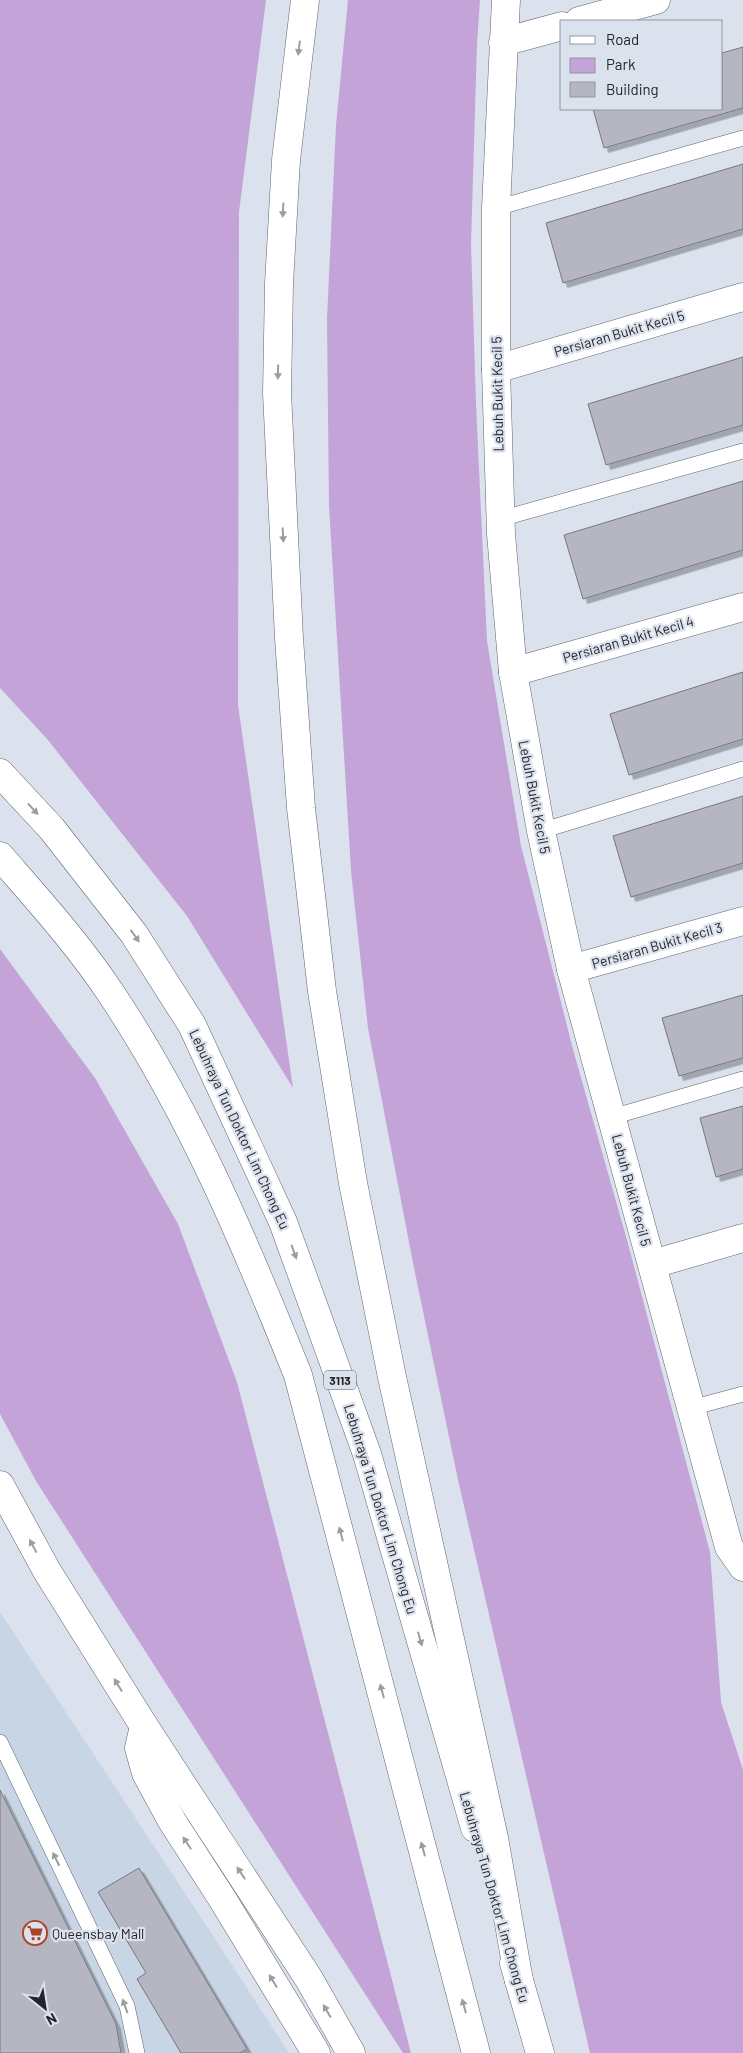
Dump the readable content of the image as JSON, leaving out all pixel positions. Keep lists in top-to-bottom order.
{
  "streets": {
    "main road": [
      "Persiaran Bukit Kecil 5",
      "Lebuh Bukit Kecil 5",
      "Persiaran Bukit Kecil 4",
      "Persiaran Bukit Kecil 3",
      "Lebuhraya Tun Doktor Lim Chong Eu",
      "3113"
    ]
  },
  "crossings": [
    ["Persiaran Bukit Kecil 5", "Lebuh Bukit Kecil 5"],
    ["Lebuh Bukit Kecil 5", "Persiaran Bukit Kecil 4"],
    ["Lebuh Bukit Kecil 5", "Persiaran Bukit Kecil 3"]
  ],
  "places": {
    "supermarket": ["Queensbay Mall"]
  },
  "legend": ["Road", "Park", "Building"],
  "north": "bottom right"
}
